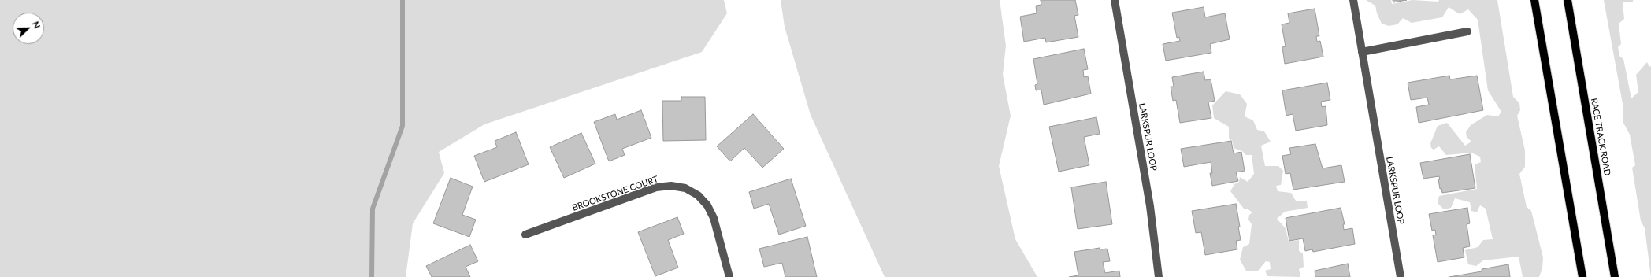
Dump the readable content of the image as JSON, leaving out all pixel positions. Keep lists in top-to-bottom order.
{
  "streets": {
    "main road": ["RACE TRACK ROAD"],
    "street": ["LARKSPUR LOOP", "BROOKSTONE COURT"]
  },
  "north": "top right"
}
